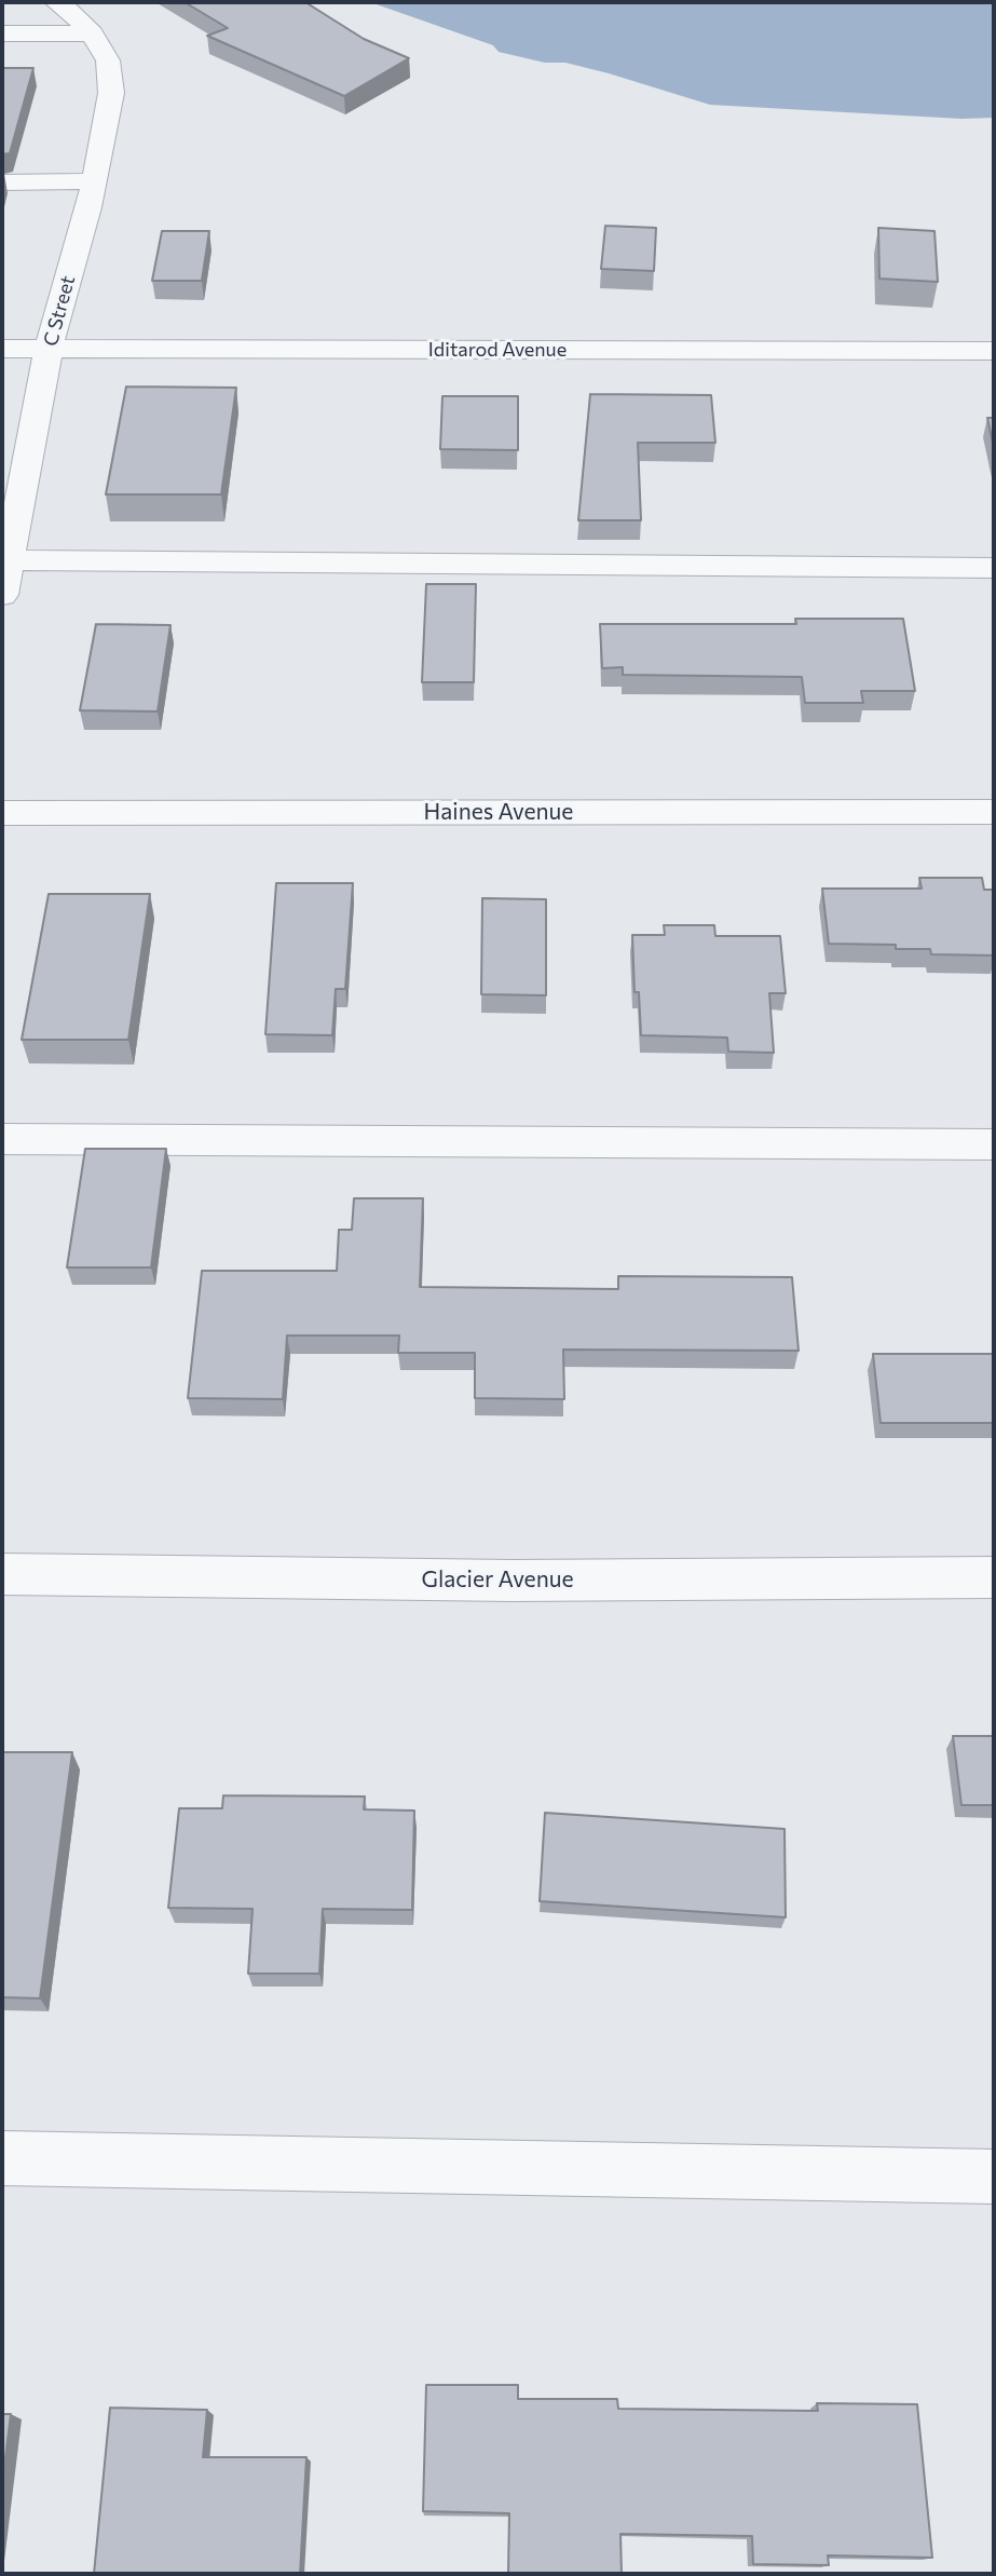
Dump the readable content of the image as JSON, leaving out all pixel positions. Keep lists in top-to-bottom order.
{
  "streets": {
    "street": [
      "C Street",
      "Iditarod Avenue",
      "Haines Avenue",
      "Glacier Avenue"
    ]
  },
  "crossings": [
    ["C Street", "Iditarod Avenue"]
  ]
}
